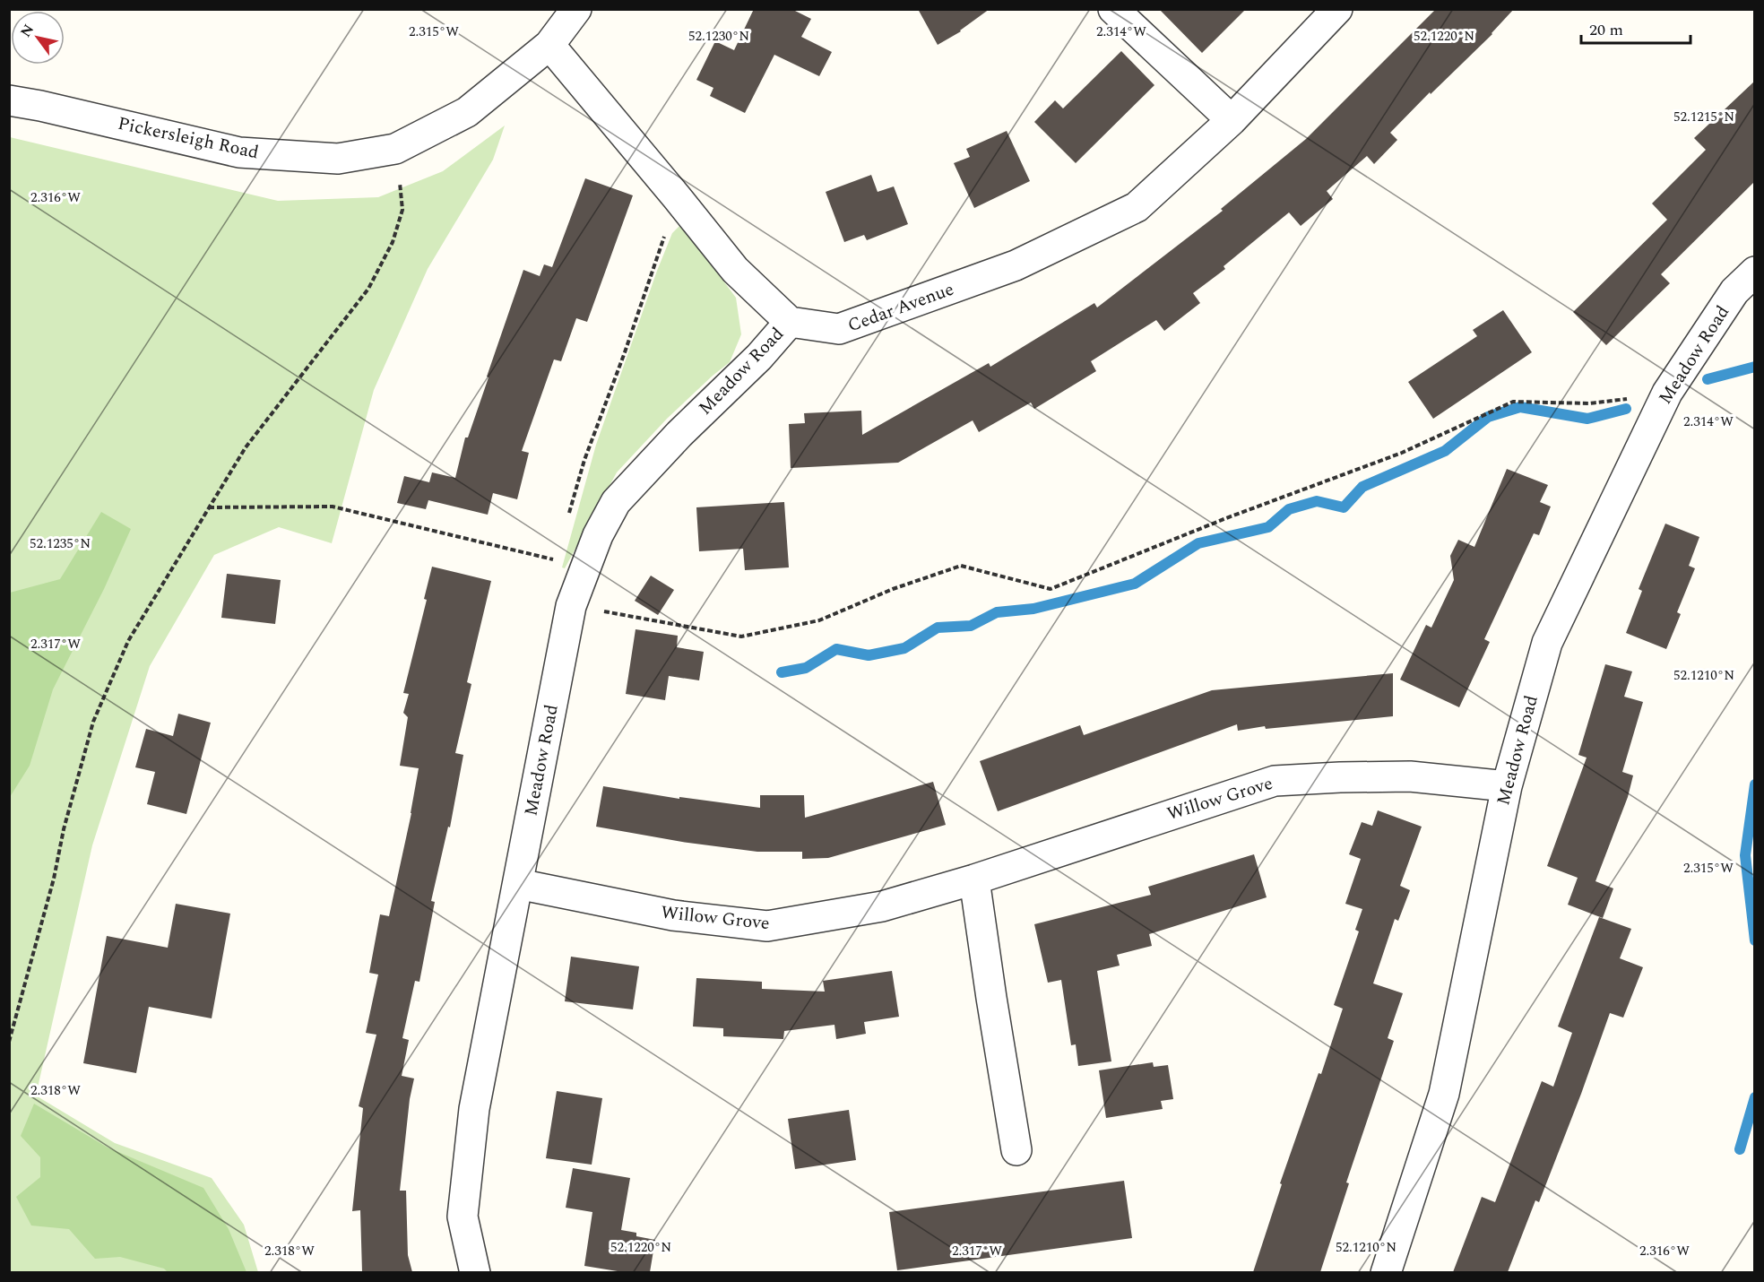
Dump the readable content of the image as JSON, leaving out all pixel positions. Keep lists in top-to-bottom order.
{
  "streets": {
    "street": [
      "Pickersleigh Road",
      "Cedar Avenue",
      "Meadow Road",
      "Willow Grove"
    ]
  },
  "crossings": [
    ["Cedar Avenue", "Meadow Road"],
    ["Meadow Road", "Willow Grove"]
  ],
  "scale_bar": "20 m",
  "north": "top left",
  "coordinates": [
    "2.315°W",
    "2.314°W",
    "52.1220°N",
    "52.1230°N",
    "52.1215°N",
    "2.316°W",
    "52.1235°N",
    "2.317°W",
    "52.1210°N",
    "2.318°W"
  ]
}
